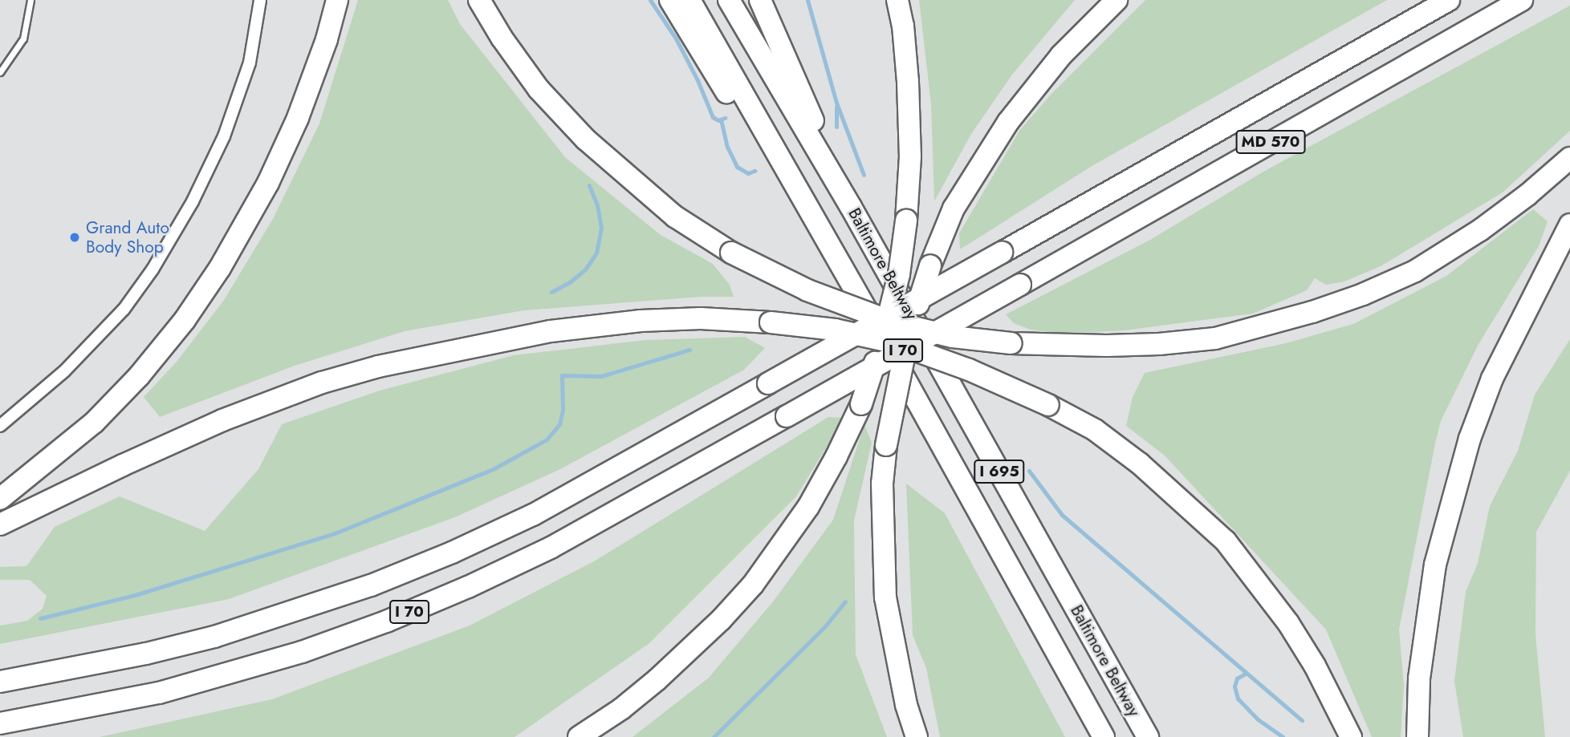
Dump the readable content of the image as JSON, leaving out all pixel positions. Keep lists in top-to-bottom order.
{
  "streets": {
    "highway": [
      "MD 570",
      "Baltimore Beltway",
      "I 70",
      "I 695"
    ]
  },
  "crossings": [
    ["MD 570", "I 70"]
  ],
  "places": ["Grand Auto Body Shop"]
}
